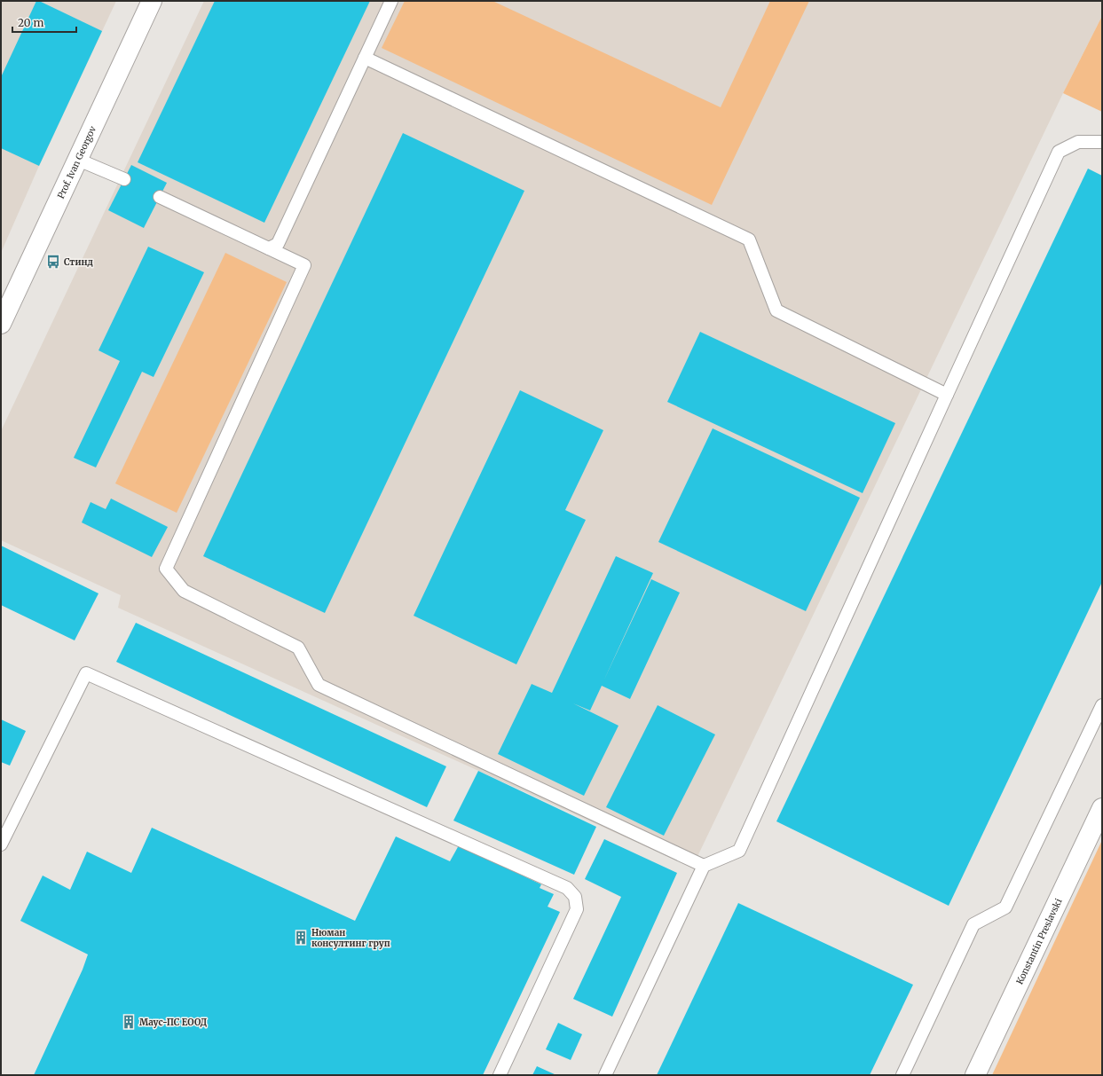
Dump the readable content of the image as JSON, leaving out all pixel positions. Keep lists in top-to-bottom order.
{
  "streets": {
    "street": ["Prof. Ivan Georgov", "Konstantin Preslavski"]
  },
  "places": {
    "bus stop": ["Стинд"],
    "building": ["Нюман консултинг груп", "Маус-ПС ЕООД"]
  },
  "scale_bar": "20 m"
}
